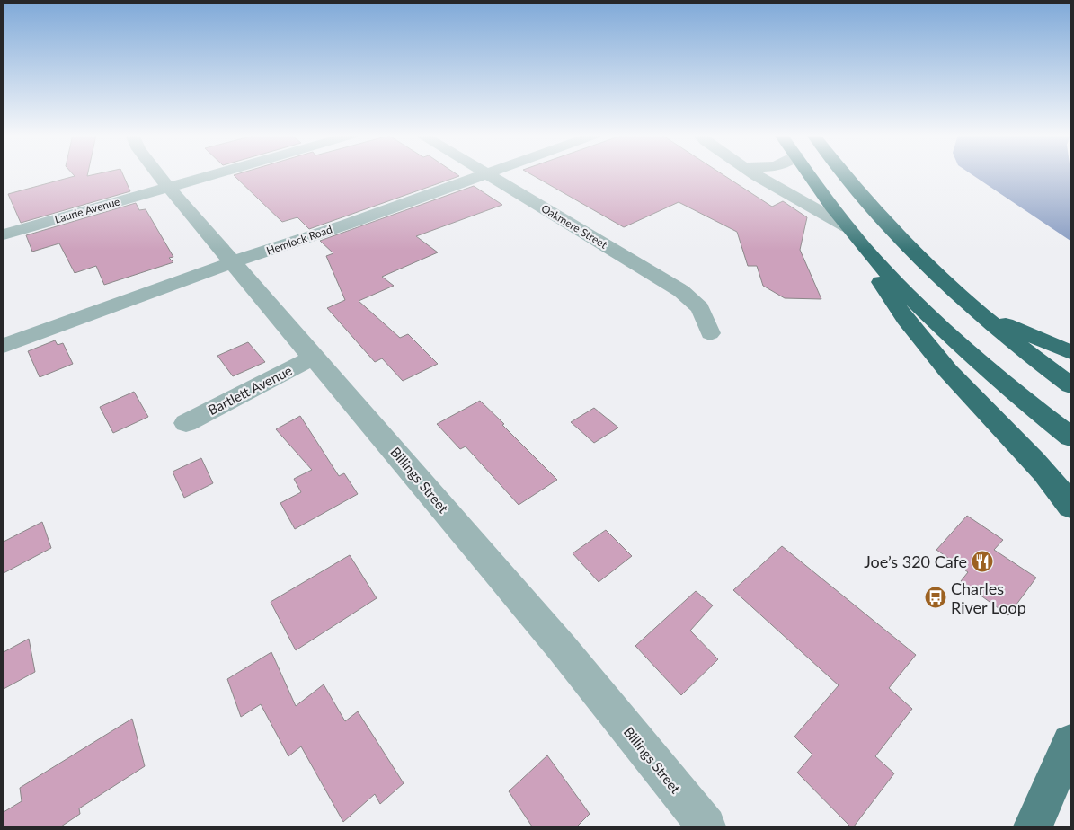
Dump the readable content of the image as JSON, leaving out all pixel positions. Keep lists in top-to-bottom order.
{
  "streets": {
    "street": [
      "Laurie Avenue",
      "Oakmere Street",
      "Hemlock Road",
      "Bartlett Avenue",
      "Billings Street"
    ]
  },
  "crossings": [
    ["Laurie Avenue", "Billings Street"],
    ["Oakmere Street", "Hemlock Road"],
    ["Hemlock Road", "Billings Street"],
    ["Bartlett Avenue", "Billings Street"]
  ],
  "places": {
    "restaurant": ["Joe’s 320 Cafe"],
    "bus stop": ["Charles River Loop"]
  }
}
